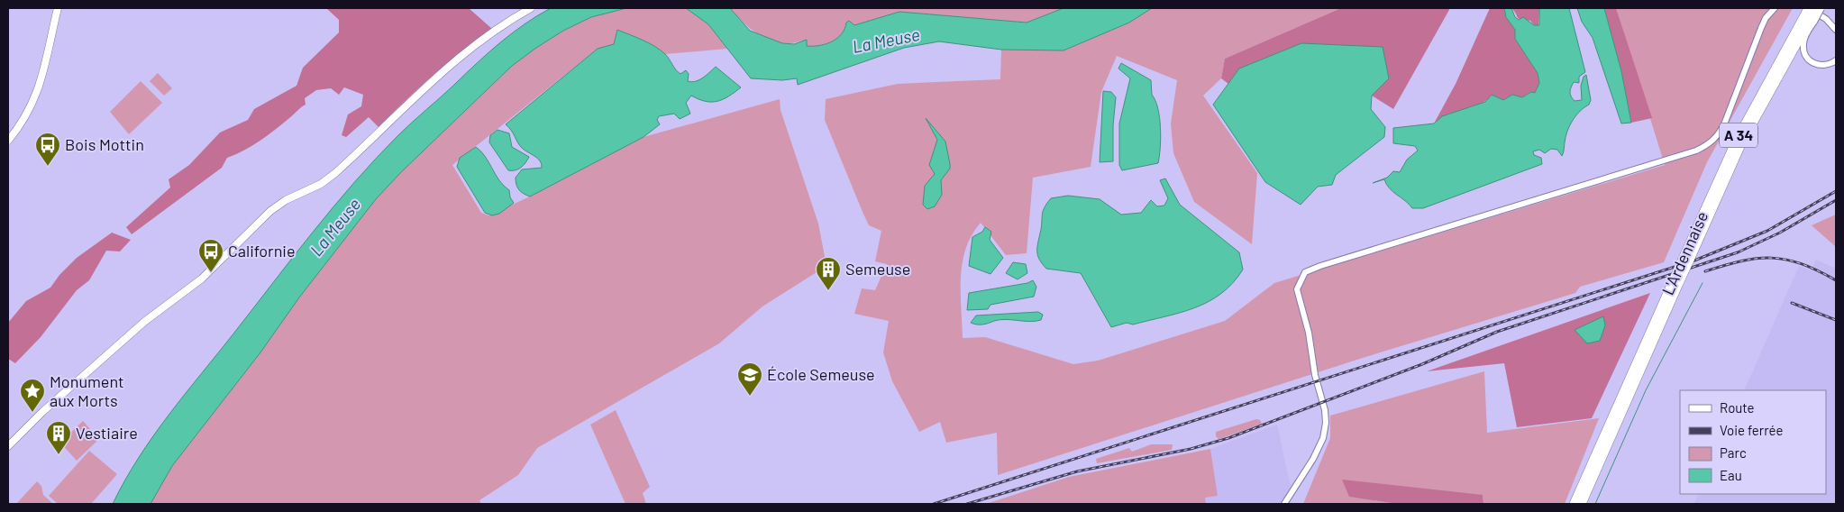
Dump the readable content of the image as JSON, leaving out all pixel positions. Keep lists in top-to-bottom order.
{
  "streets": {
    "highway": ["A 34", "L'Ardennaise"]
  },
  "water": ["La Meuse"],
  "places": {
    "bus stop": ["Bois Mottin", "Californie"],
    "building": ["Semeuse", "Vestiaire"],
    "school or university": ["École Semeuse"],
    "place": ["Monument aux Morts"]
  },
  "legend": [
    "Route",
    "Voie ferrée",
    "Parc",
    "Eau"
  ]
}
